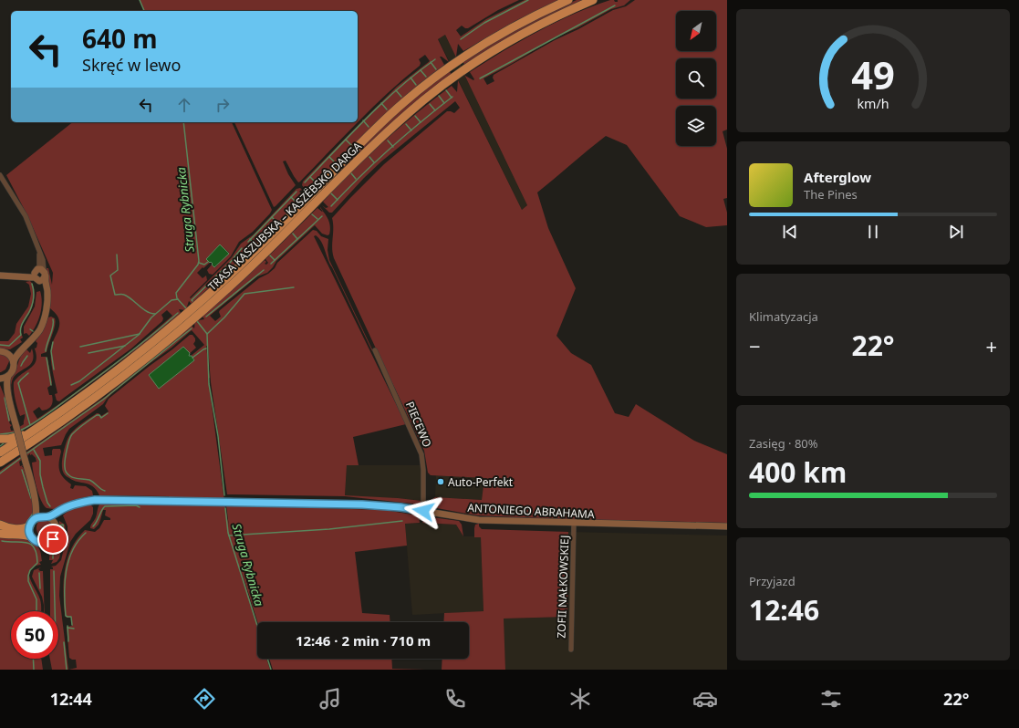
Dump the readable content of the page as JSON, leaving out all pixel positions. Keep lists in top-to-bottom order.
{
  "streets": {
    "highway": ["TRASA KASZUBSKA – KASZËBSKÔ DARGA"],
    "main road": ["ANTONIEGO ABRAHAMA"],
    "street": ["PIECEWO", "ZOFII NAŁKOWSKIEJ"]
  },
  "crossings": [
    ["PIECEWO", "ANTONIEGO ABRAHAMA"],
    ["ANTONIEGO ABRAHAMA", "ZOFII NAŁKOWSKIEJ"]
  ],
  "water": ["Struga Rybnicka"],
  "places": ["Auto-Perfekt"],
  "north": "bottom left",
  "page": {
    "turn": ["640 m", "Skręć w lewo"],
    "song": ["Afterglow", "The Pines"],
    "tile": [
      "Klimatyzacja",
      ["Zasięg · 80%", "400 km"],
      ["Przyjazd", "12:46"]
    ],
    "heat": ["−", "22°", "+"],
    "limit": "50",
    "trip": "12:46 · 2 min · 710 m",
    "tabs": ["12:44", "22°"],
    "gauge": ["49", "km/h"]
  }
}
